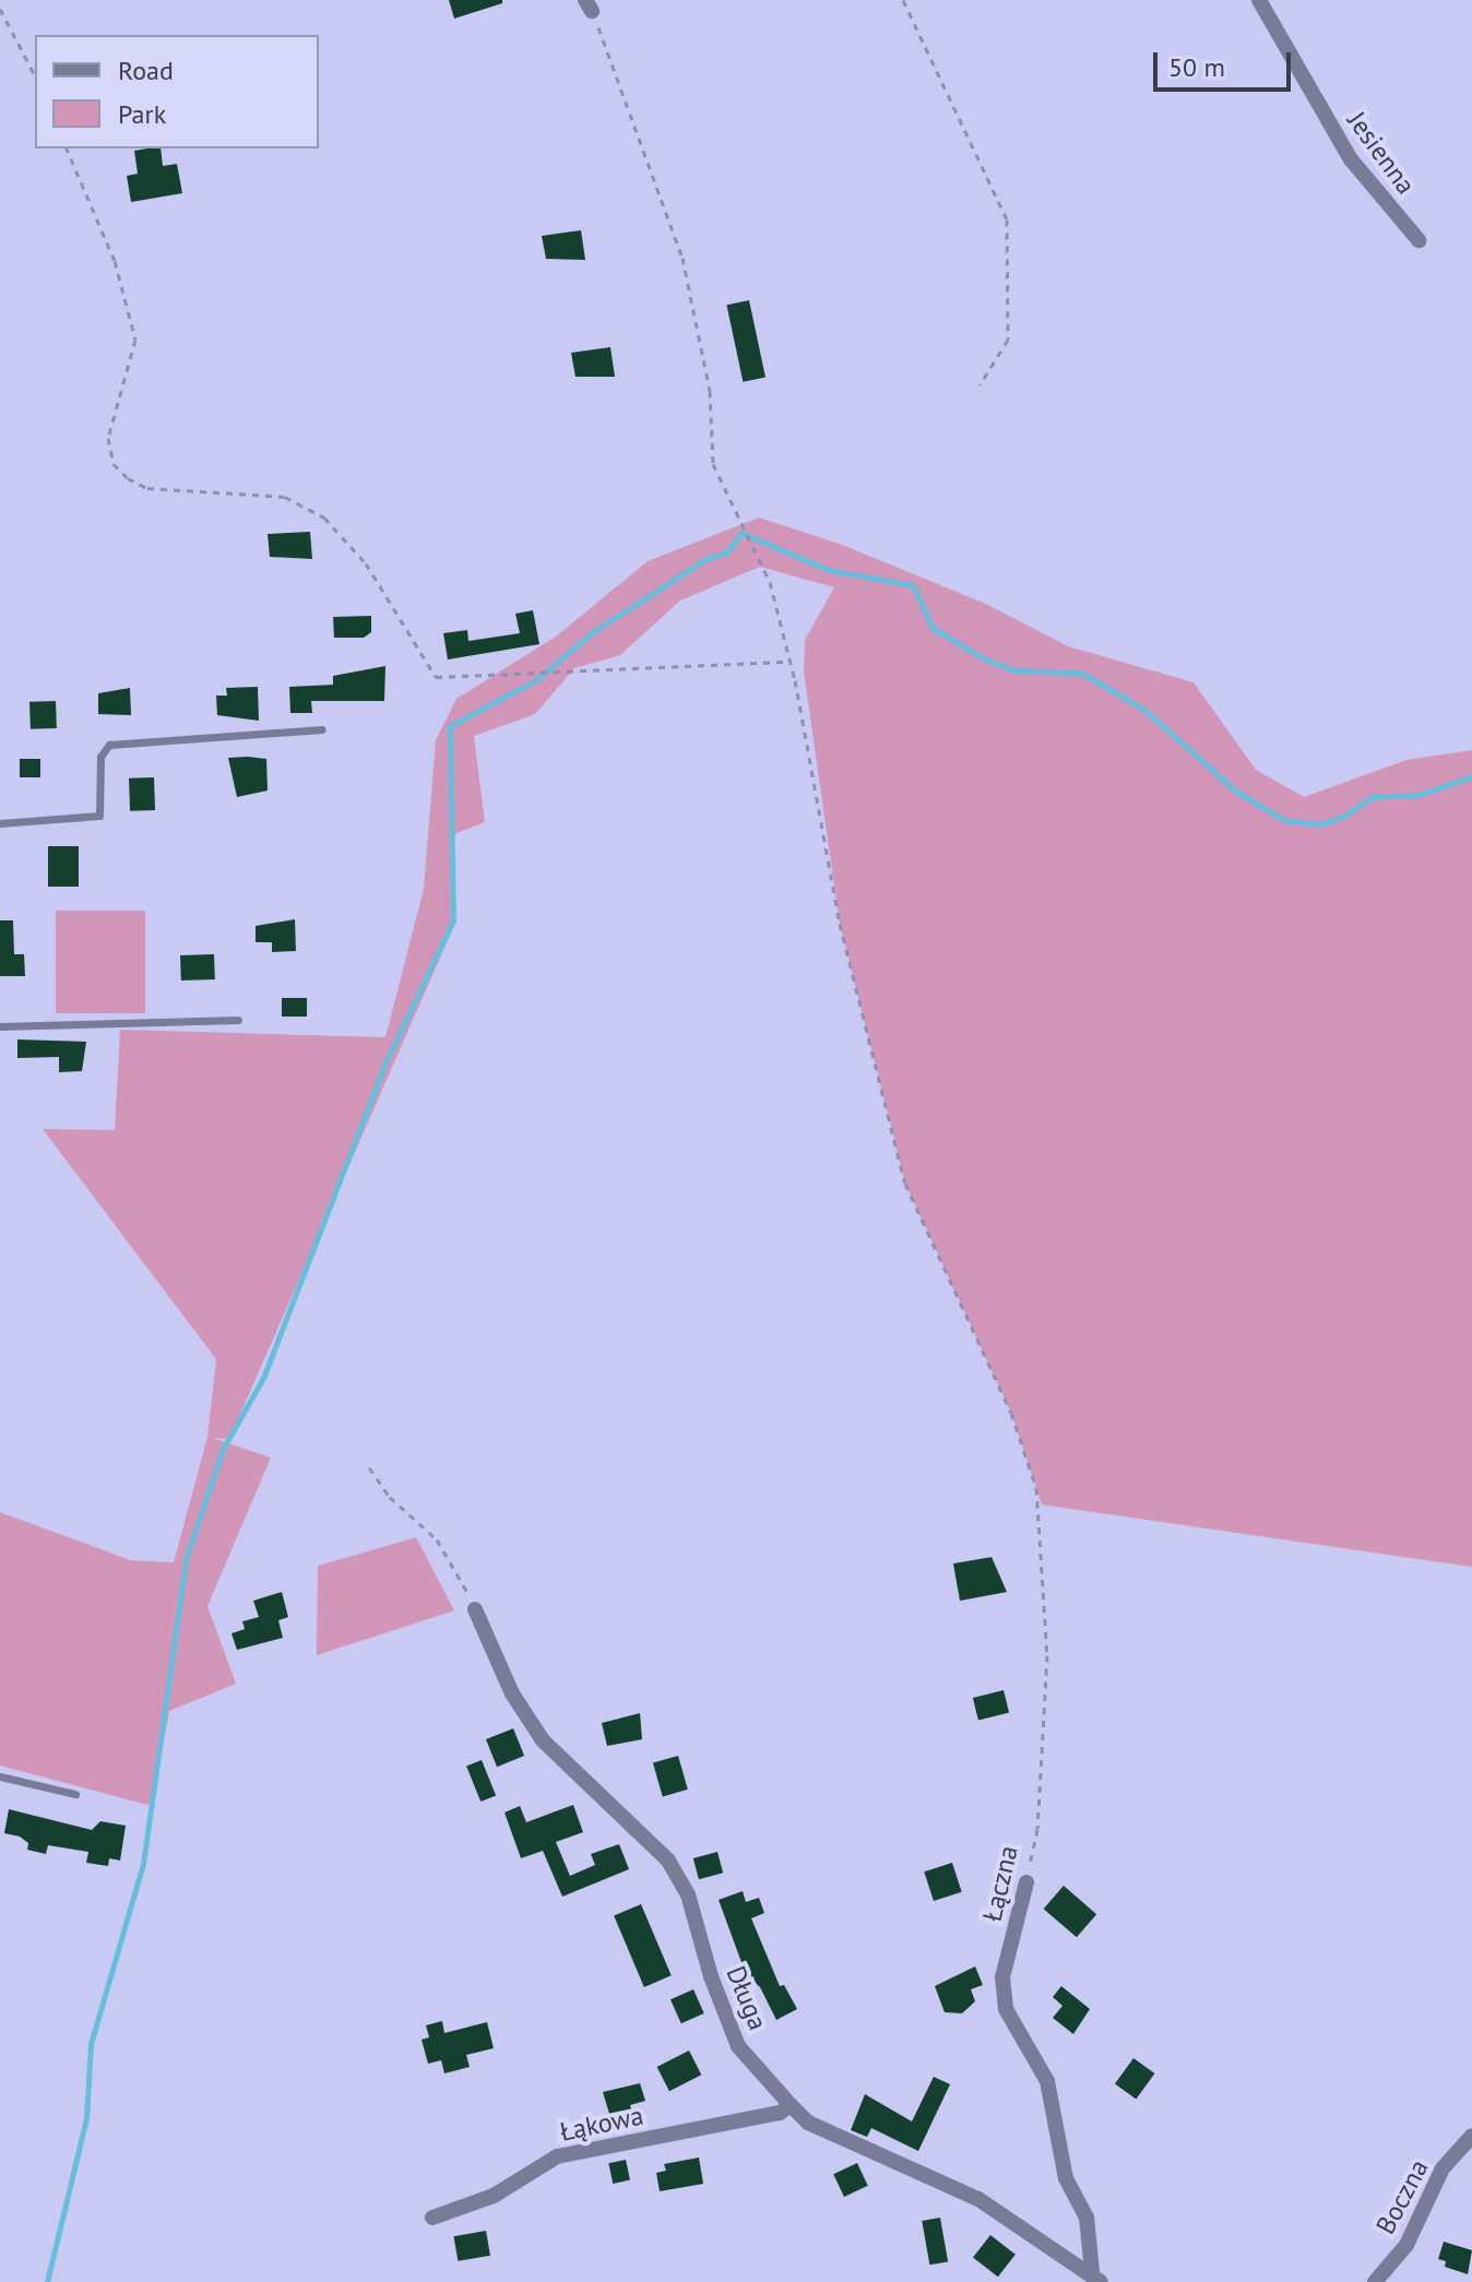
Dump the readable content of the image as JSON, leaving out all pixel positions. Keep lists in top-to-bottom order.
{
  "streets": {
    "street": [
      "Jesienna",
      "Łączna",
      "Długa",
      "Łąkowa",
      "Boczna"
    ]
  },
  "crossings": [
    ["Łączna", "Długa"],
    ["Długa", "Łąkowa"]
  ],
  "legend": ["Road", "Park"],
  "scale_bar": "50 m"
}
